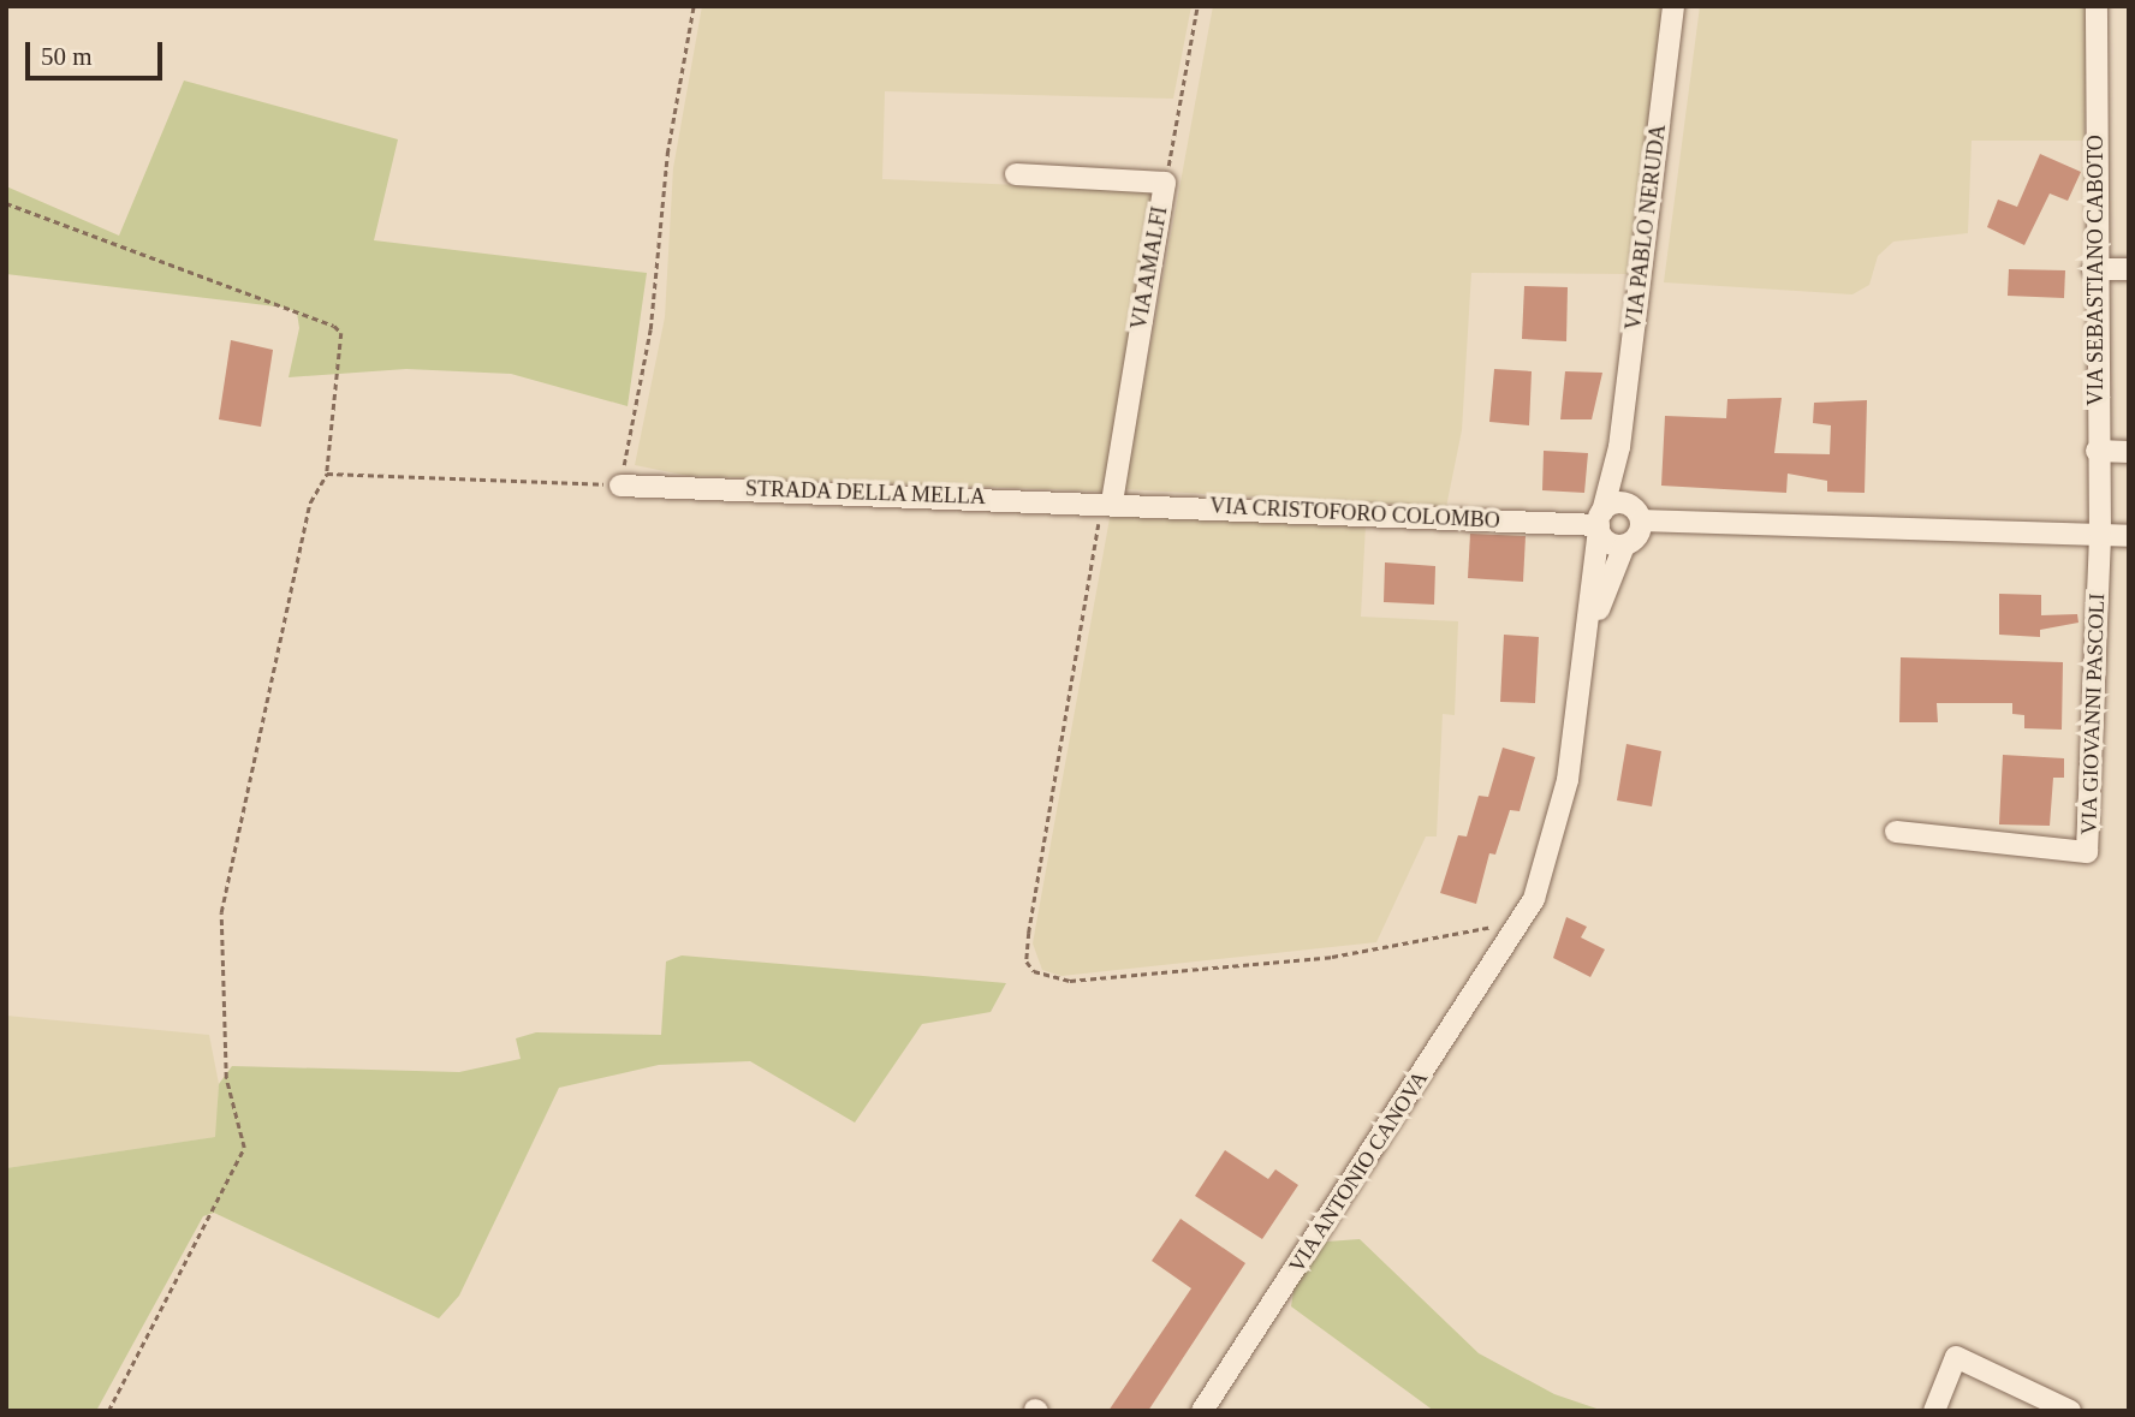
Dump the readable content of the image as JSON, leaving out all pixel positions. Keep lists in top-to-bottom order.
{
  "streets": {
    "street": [
      "VIA PABLO NERUDA",
      "VIA AMALFI",
      "VIA SEBASTIANO CABOTO",
      "STRADA DELLA MELLA",
      "VIA CRISTOFORO COLOMBO",
      "VIA GIOVANNI PASCOLI",
      "VIA ANTONIO CANOVA"
    ]
  },
  "crossings": [
    ["VIA PABLO NERUDA", "VIA CRISTOFORO COLOMBO"],
    ["VIA PABLO NERUDA", "VIA ANTONIO CANOVA"],
    ["VIA AMALFI", "STRADA DELLA MELLA"],
    ["VIA AMALFI", "VIA CRISTOFORO COLOMBO"],
    ["VIA SEBASTIANO CABOTO", "VIA GIOVANNI PASCOLI"],
    ["STRADA DELLA MELLA", "VIA CRISTOFORO COLOMBO"]
  ],
  "scale_bar": "50 m"
}
